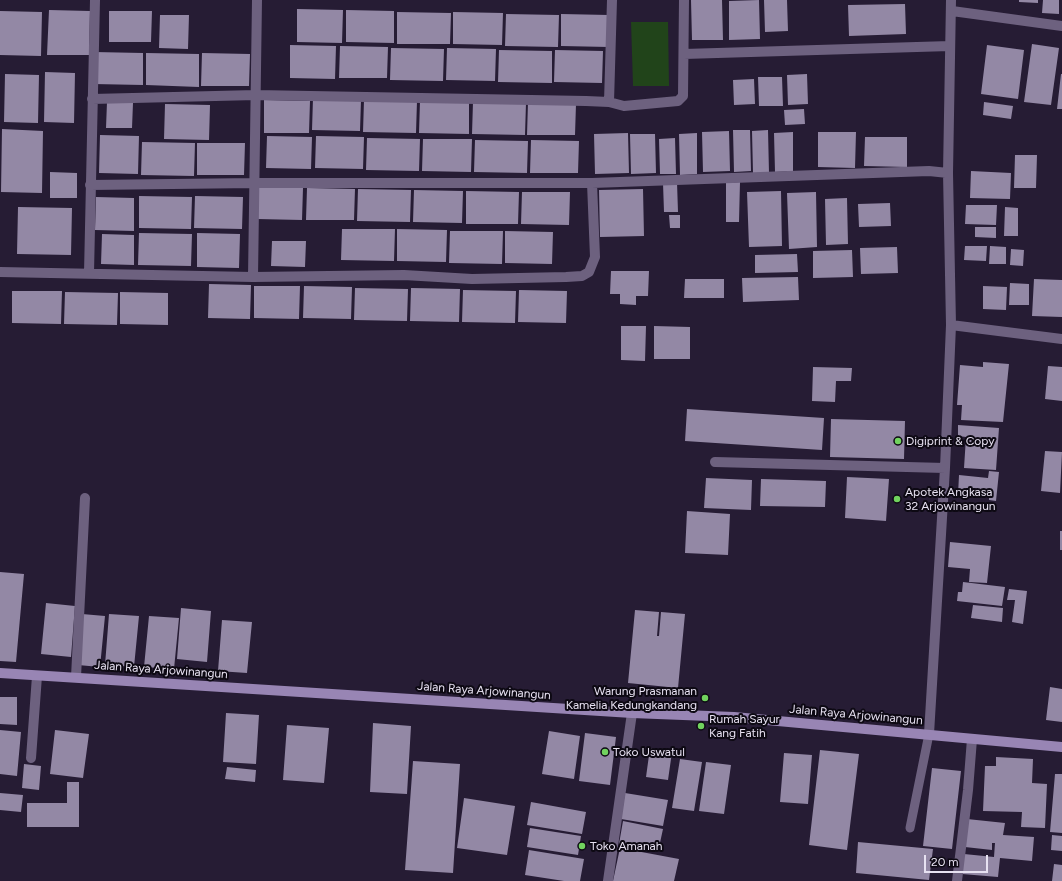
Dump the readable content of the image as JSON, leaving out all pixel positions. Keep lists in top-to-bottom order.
{
  "streets": {
    "main road": ["Jalan Raya Arjowinangun"]
  },
  "places": [
    "Digiprint & Copy",
    "Apotek Angkasa 32 Arjowinangun",
    "Warung Prasmanan Kamelia Kedungkandang",
    "Rumah Sayur Kang Fatih",
    "Toko Uswatul",
    "Toko Amanah"
  ],
  "scale_bar": "20 m"
}
